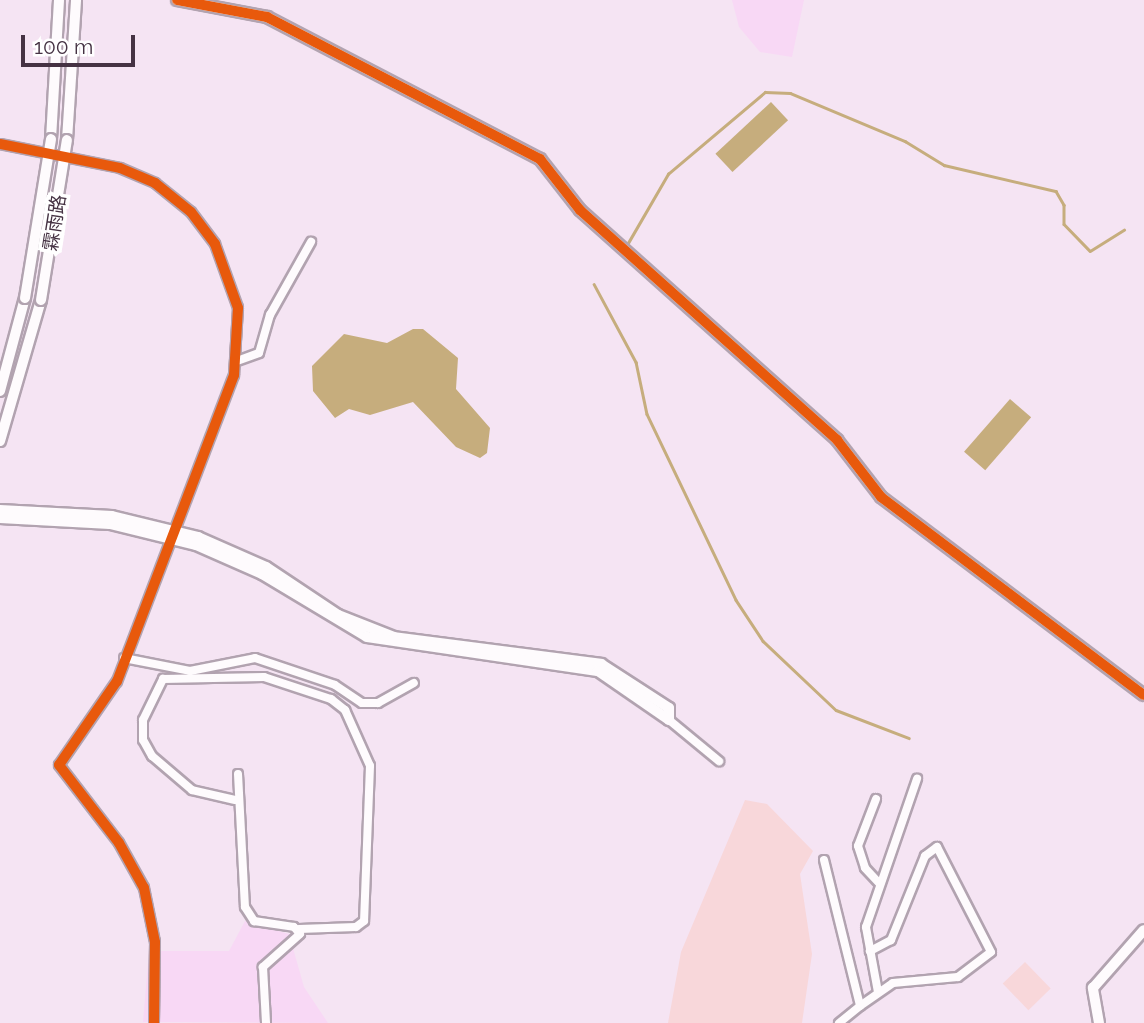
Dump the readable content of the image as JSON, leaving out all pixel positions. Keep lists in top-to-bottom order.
{
  "streets": {
    "main road": ["霖雨路"]
  },
  "scale_bar": "100 m"
}
